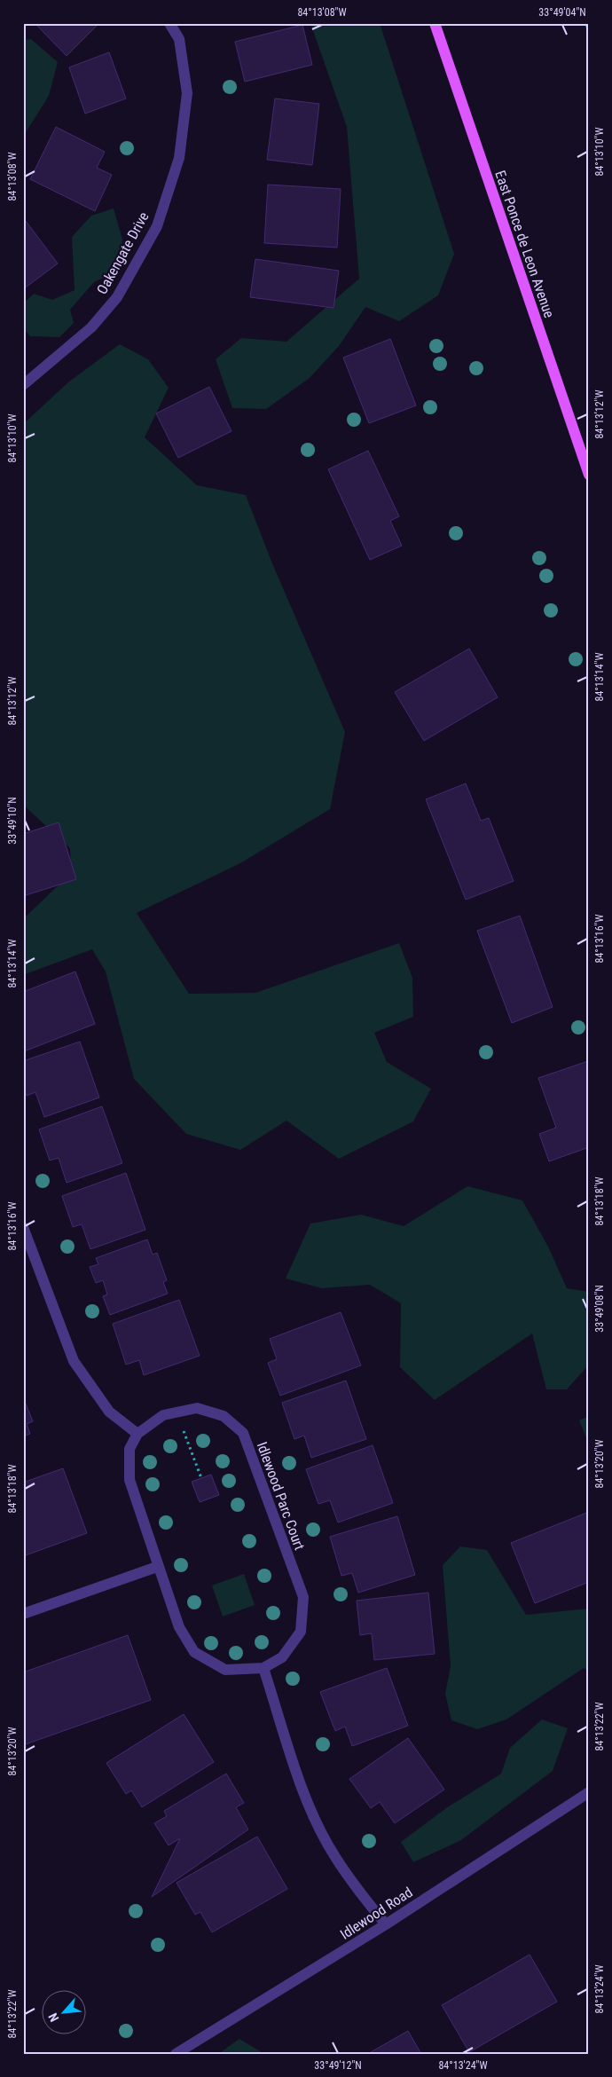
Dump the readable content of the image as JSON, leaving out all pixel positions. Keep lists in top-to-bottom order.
{
  "streets": {
    "main road": ["East Ponce de Leon Avenue"],
    "street": ["Oakengate Drive", "Idlewood Parc Court", "Idlewood Road"]
  },
  "north": "bottom left",
  "coordinates": [
    "84°13'08\"W",
    "33°49'04\"N",
    "84°13'10\"W",
    "84°13'12\"W",
    "84°13'14\"W",
    "33°49'10\"N",
    "84°13'16\"W",
    "84°13'18\"W",
    "33°49'08\"N",
    "84°13'20\"W",
    "84°13'22\"W",
    "84°13'24\"W",
    "33°49'12\"N"
  ]
}
